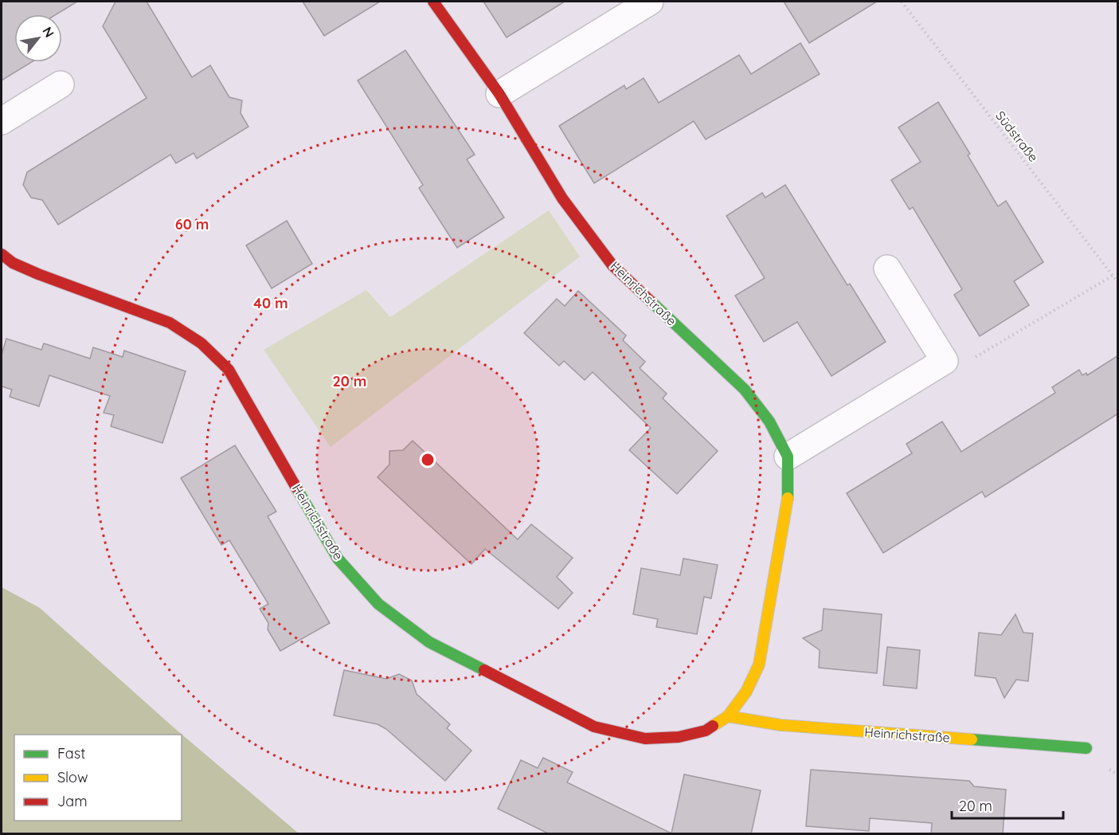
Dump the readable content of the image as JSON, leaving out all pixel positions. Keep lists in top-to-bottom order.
{
  "streets": {
    "street": ["Heinrichstraße"],
    "path": ["Südstraße"]
  },
  "legend": ["Fast", "Slow", "Jam"],
  "scale_bar": "20 m",
  "north": "top right",
  "rings": ["60 m", "40 m", "20 m"]
}
